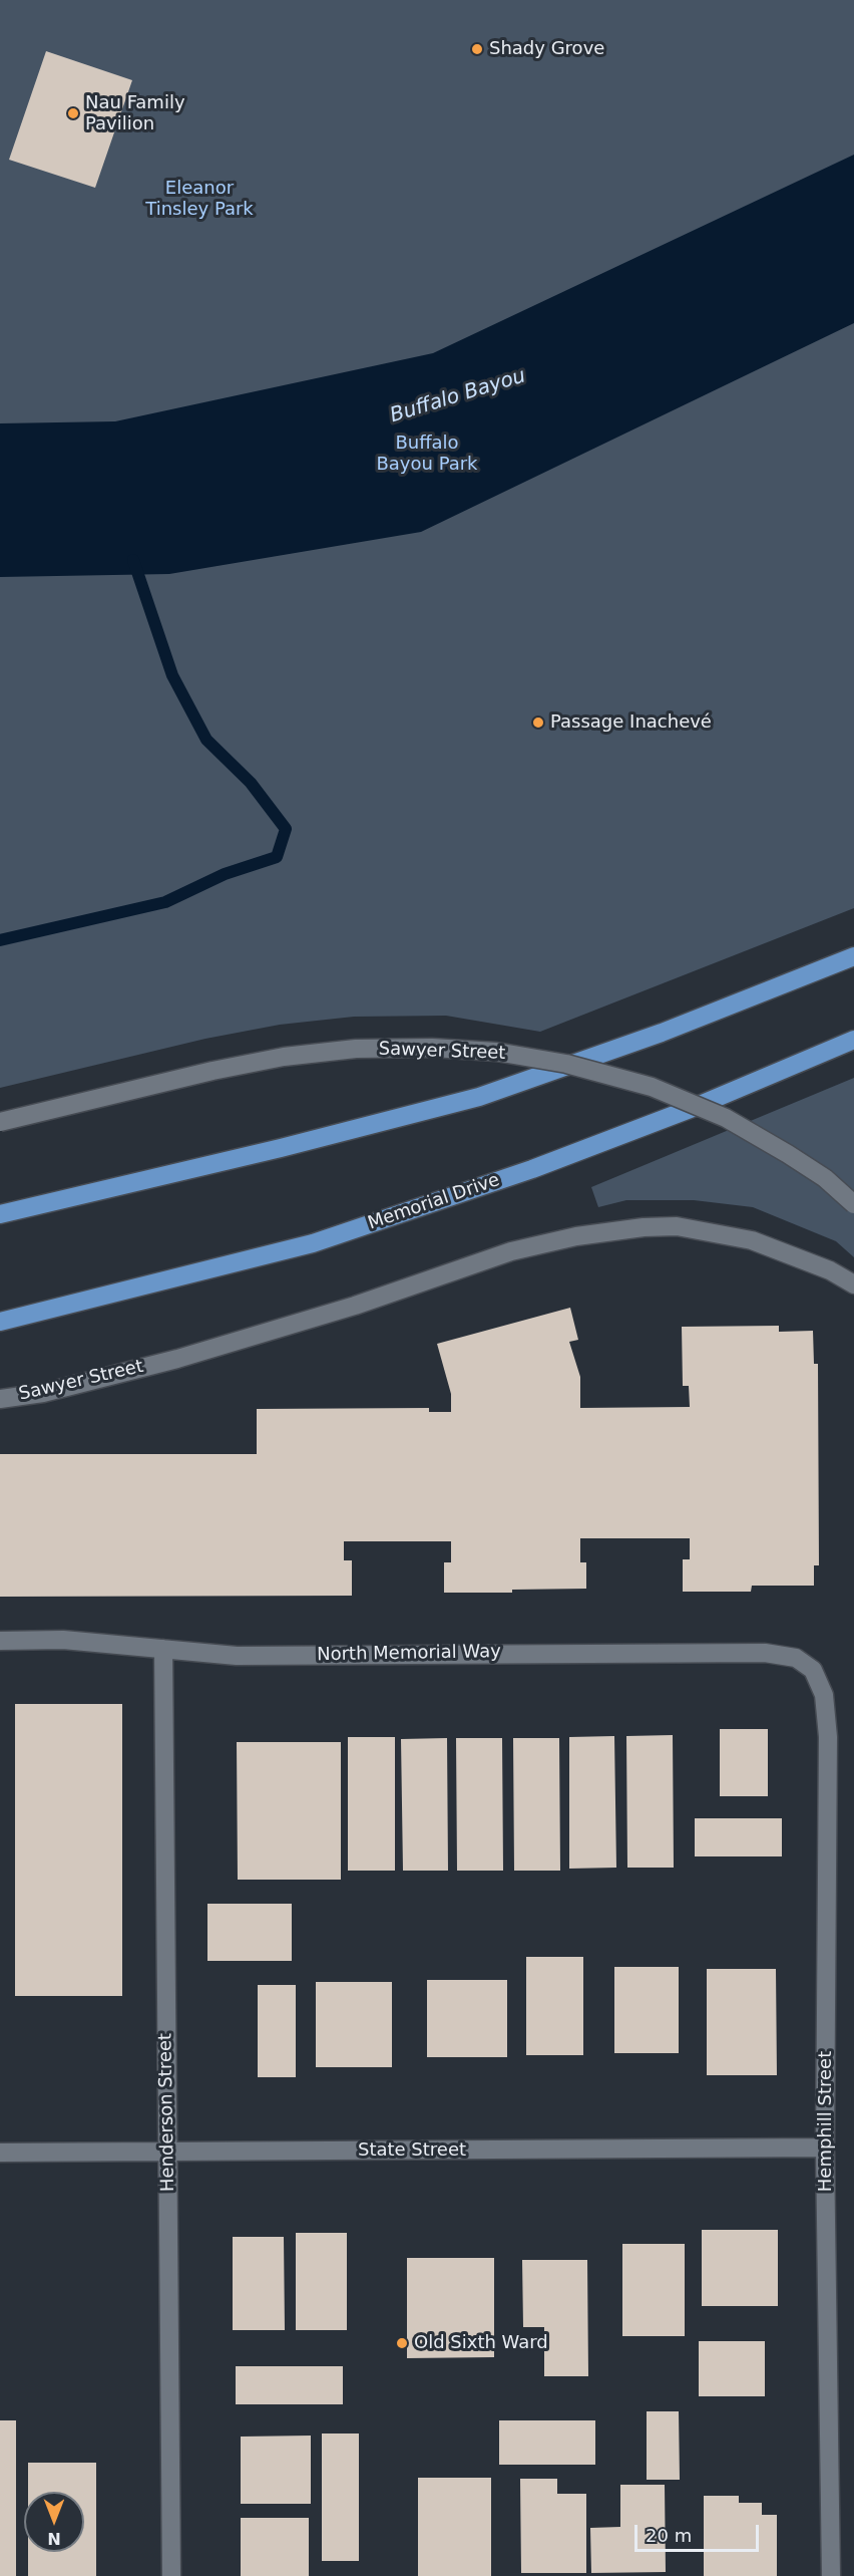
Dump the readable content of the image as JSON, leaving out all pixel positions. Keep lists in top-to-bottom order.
{
  "streets": {
    "main road": ["Memorial Drive"],
    "street": [
      "Sawyer Street",
      "North Memorial Way",
      "Henderson Street",
      "Hemphill Street",
      "State Street"
    ]
  },
  "crossings": [
    ["North Memorial Way", "Henderson Street"],
    ["North Memorial Way", "Hemphill Street"],
    ["Henderson Street", "State Street"],
    ["Hemphill Street", "State Street"]
  ],
  "water": ["Buffalo Bayou"],
  "parks": ["Eleanor Tinsley Park", "Buffalo Bayou Park"],
  "places": [
    "Shady Grove",
    "Nau Family Pavilion",
    "Passage Inachevé",
    "Old Sixth Ward"
  ],
  "scale_bar": "20 m",
  "north": "bottom"
}
